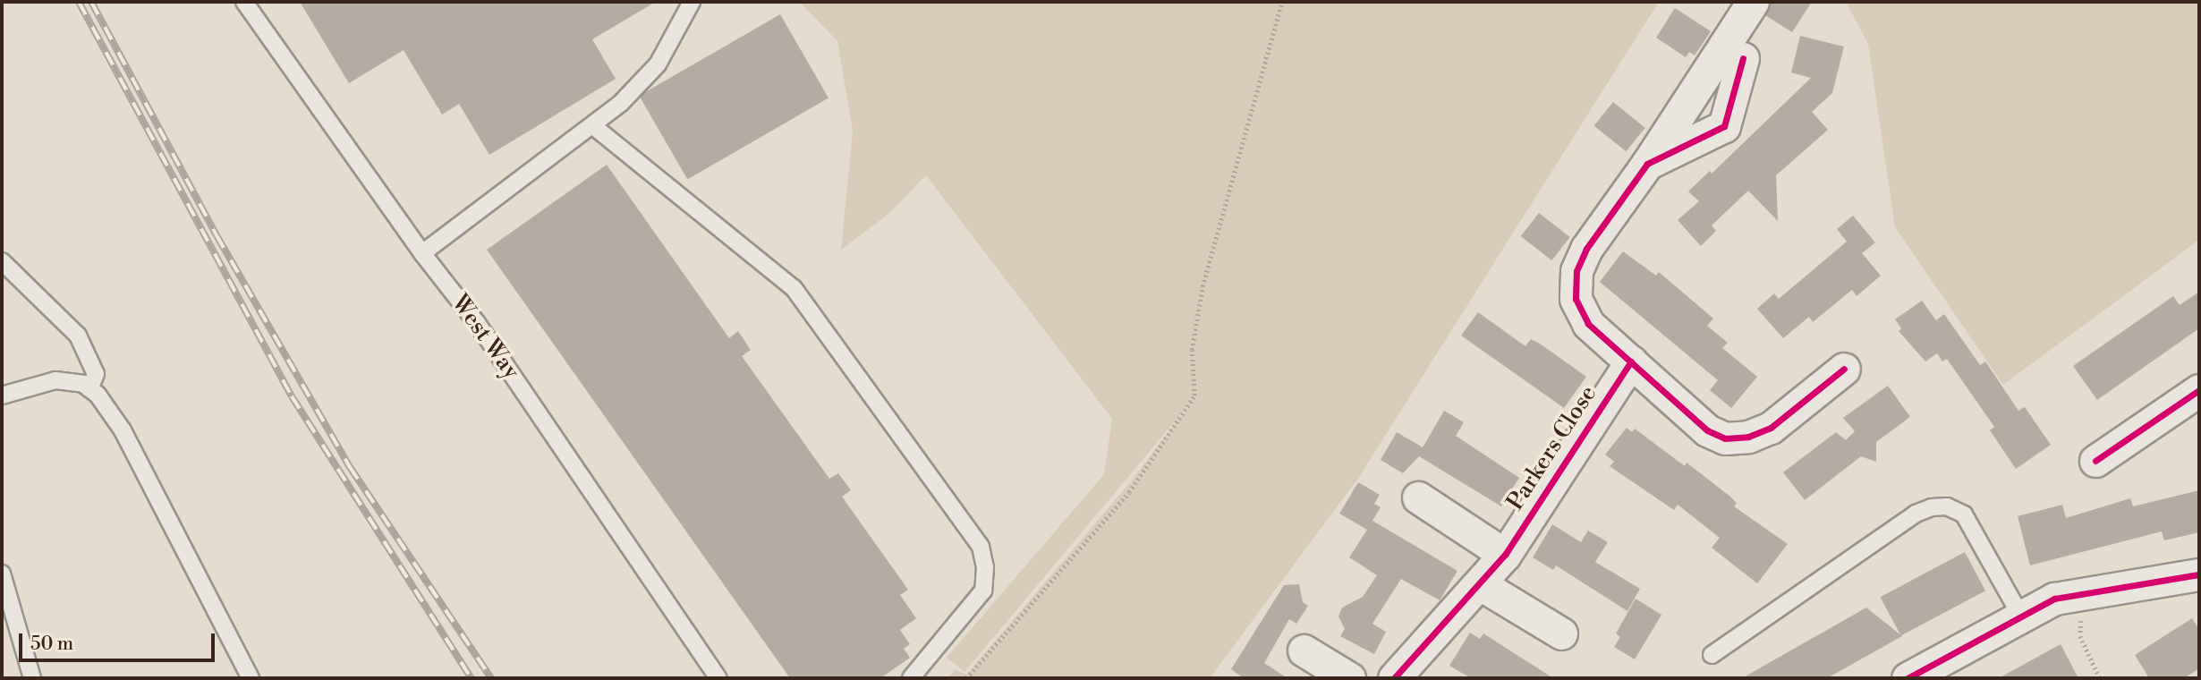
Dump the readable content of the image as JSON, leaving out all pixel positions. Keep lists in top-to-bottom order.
{
  "streets": {
    "street": ["Parkers Close"],
    "lane": ["West Way"]
  },
  "scale_bar": "50 m"
}
